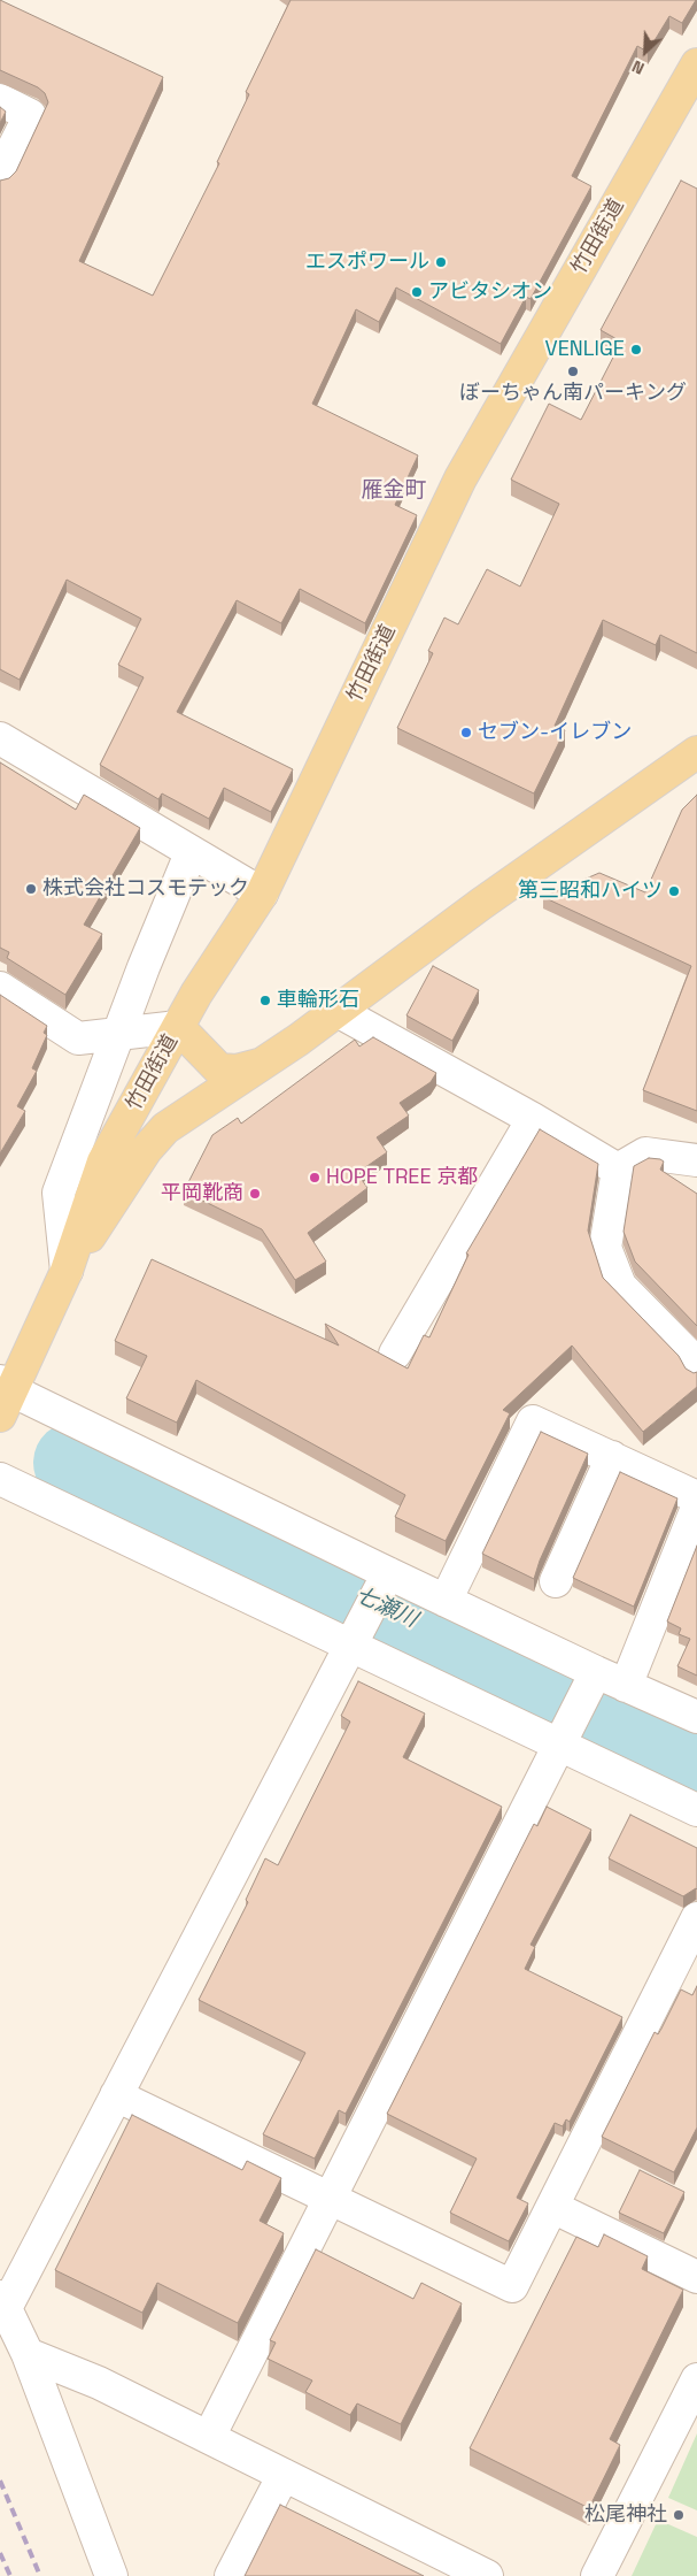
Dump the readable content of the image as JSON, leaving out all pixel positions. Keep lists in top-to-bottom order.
{
  "streets": {
    "main road": ["竹田街道"]
  },
  "districts": ["雁金町"],
  "water": ["七瀬川"],
  "places": [
    "エスポワール",
    "アビタシオン",
    "VENLIGE",
    "ぼーちゃん南パーキング",
    "セブン-イレブン",
    "株式会社コスモテック",
    "第三昭和ハイツ",
    "車輪形石",
    "HOPE TREE 京都",
    "平岡靴商",
    "松尾神社"
  ],
  "north": "bottom left"
}
